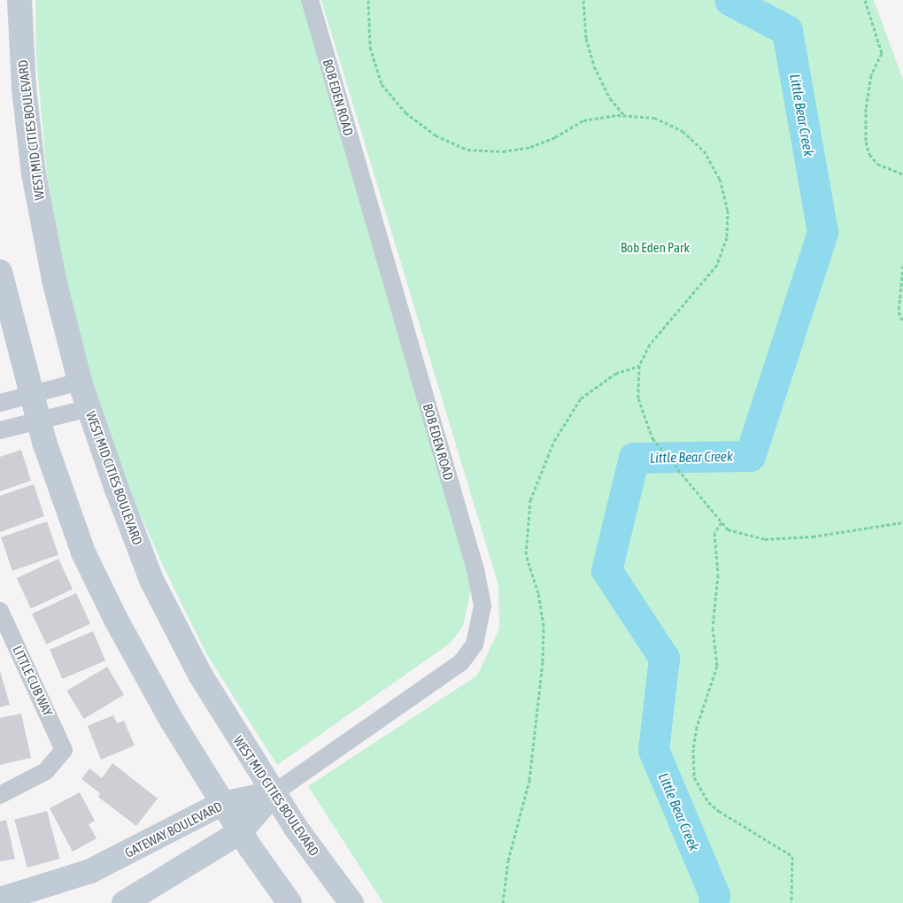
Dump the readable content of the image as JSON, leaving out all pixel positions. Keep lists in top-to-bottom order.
{
  "streets": {
    "main road": ["WEST MID CITIES BOULEVARD", "GATEWAY BOULEVARD"],
    "street": ["BOB EDEN ROAD", "LITTLE CUB WAY"]
  },
  "crossings": [
    ["BOB EDEN ROAD", "WEST MID CITIES BOULEVARD"],
    ["BOB EDEN ROAD", "GATEWAY BOULEVARD"],
    ["WEST MID CITIES BOULEVARD", "GATEWAY BOULEVARD"]
  ],
  "water": ["Little Bear Creek"],
  "parks": ["Bob Eden Park"]
}
